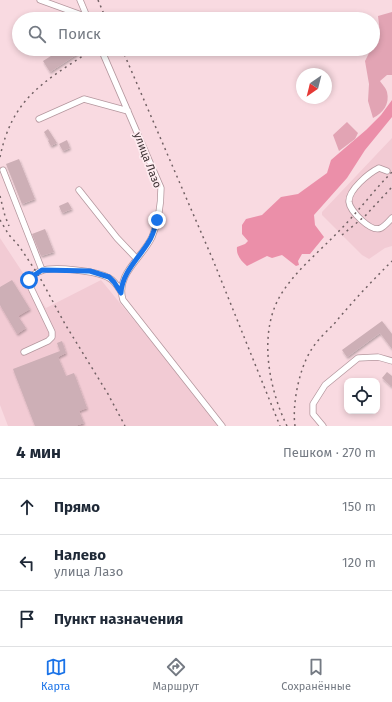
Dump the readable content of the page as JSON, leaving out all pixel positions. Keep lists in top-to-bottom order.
{
  "streets": {
    "street": ["улица Лазо"]
  },
  "north": "bottom left",
  "page": {
    "search": "Поиск",
    "heading": ["4 мин", "Пешком · 270 m"],
    "list": [
      ["Прямо", "150 m"],
      ["Налево", "улица Лазо", "120 m"],
      "Пункт назначения"
    ],
    "nav": ["Карта", "Маршрут", "Сохранённые"]
  }
}
